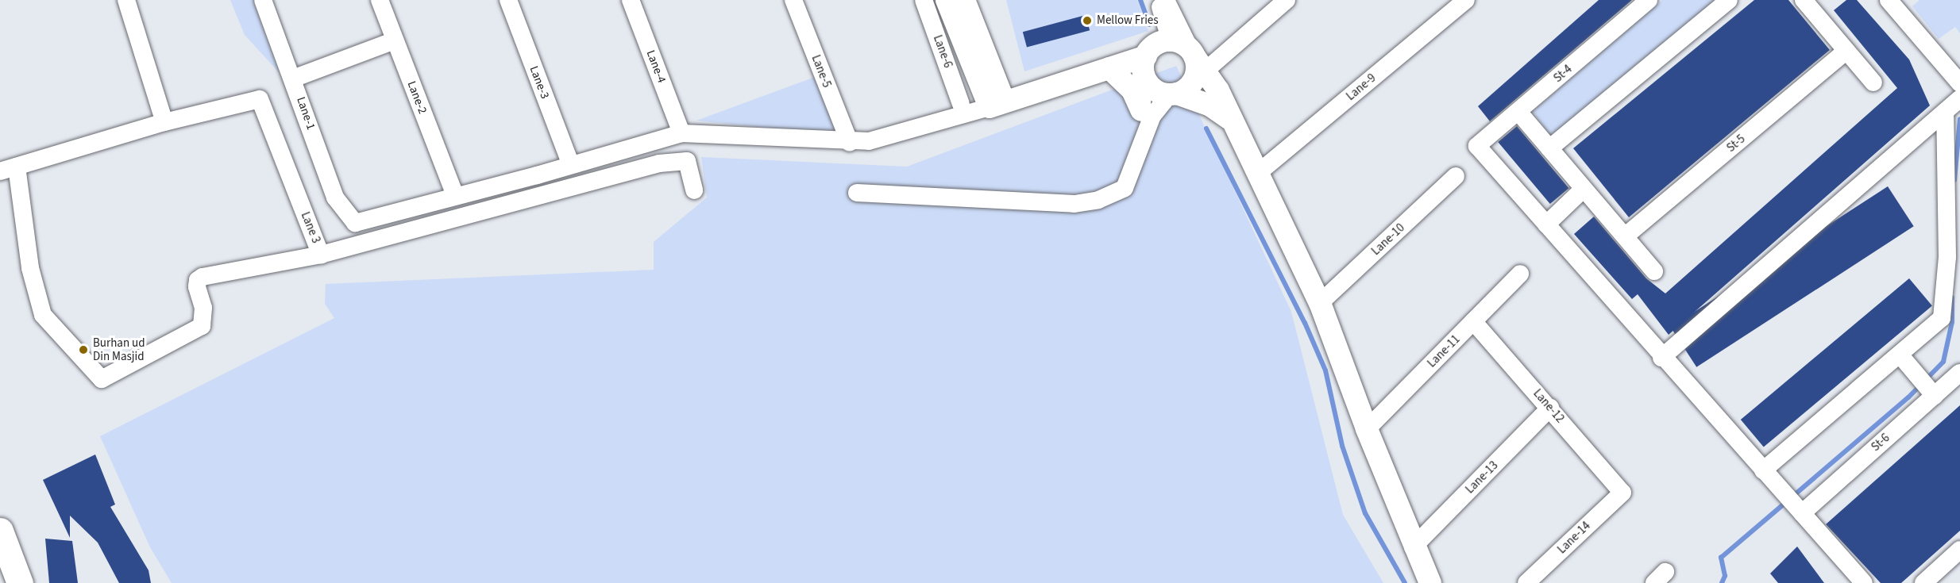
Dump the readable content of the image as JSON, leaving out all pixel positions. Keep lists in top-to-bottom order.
{
  "streets": {
    "street": [
      "Lane-6",
      "Lane-4",
      "Lane-5",
      "St-4",
      "Lane-3",
      "Lane-9",
      "Lane-2",
      "Lane-1",
      "St-5",
      "Lane 3",
      "Lane-10",
      "Lane-11",
      "Lane-12",
      "St-6",
      "Lane-13",
      "Lane-14"
    ]
  },
  "crossings": [
    ["Lane-2", "Lane-1"],
    ["Lane-11", "Lane-12"],
    ["Lane-12", "Lane-13"],
    ["Lane-12", "Lane-14"]
  ],
  "places": ["Mellow Fries", "Burhan ud Din Masjid"]
}
